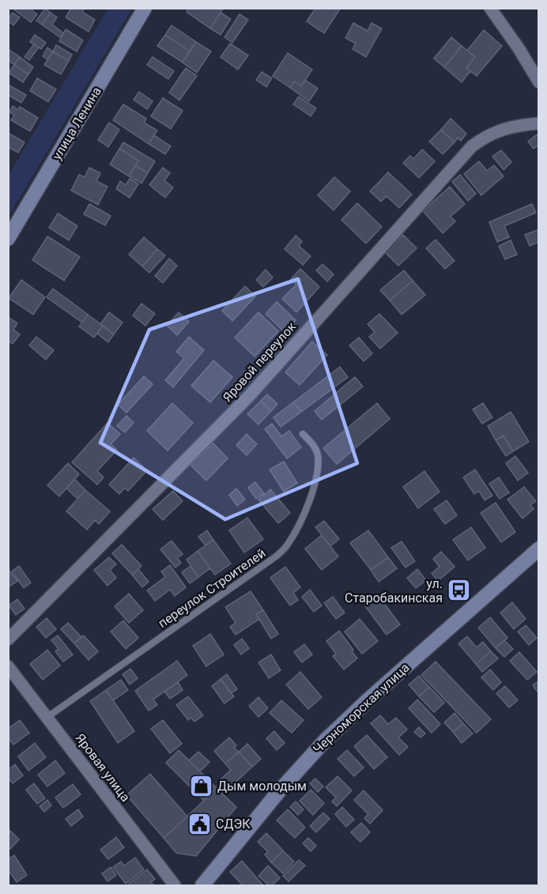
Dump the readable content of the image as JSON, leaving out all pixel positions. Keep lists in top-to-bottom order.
{
  "streets": {
    "street": [
      "улица Ленина",
      "Яровой переулок",
      "Черноморская улица",
      "Яровая улица"
    ],
    "lane": ["переулок Строителей"]
  },
  "crossings": [
    ["переулок Строителей", "Яровая улица"]
  ],
  "places": {
    "bus stop": ["ул. Старобакинская"],
    "shop": ["Дым молодым"],
    "public building": ["СДЭК"]
  }
}
